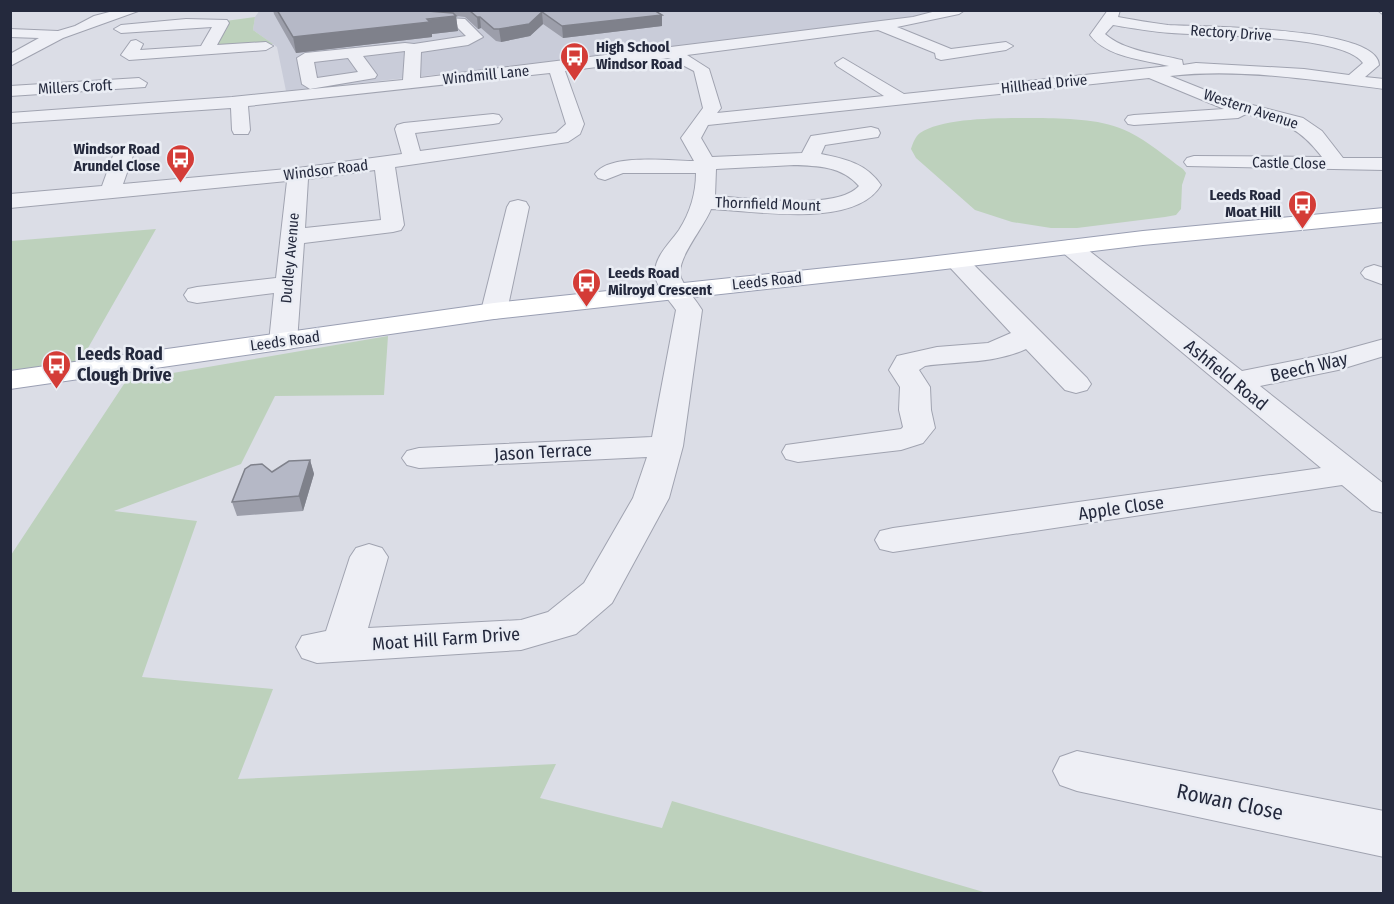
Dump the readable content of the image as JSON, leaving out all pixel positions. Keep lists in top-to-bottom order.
{
  "streets": {
    "main road": ["Leeds Road"],
    "street": [
      "Rectory Drive",
      "Windmill Lane",
      "Hillhead Drive",
      "Millers Croft",
      "Western Avenue",
      "Castle Close",
      "Windsor Road",
      "Thornfield Mount",
      "Dudley Avenue",
      "Beech Way",
      "Ashfield Road",
      "Jason Terrace",
      "Apple Close",
      "Moat Hill Farm Drive",
      "Rowan Close"
    ]
  },
  "crossings": [
    ["Windmill Lane", "Millers Croft"],
    ["Windmill Lane", "Windsor Road"],
    ["Hillhead Drive", "Western Avenue"],
    ["Western Avenue", "Castle Close"],
    ["Windsor Road", "Dudley Avenue"],
    ["Thornfield Mount", "Moat Hill Farm Drive"],
    ["Dudley Avenue", "Leeds Road"],
    ["Leeds Road", "Ashfield Road"],
    ["Leeds Road", "Moat Hill Farm Drive"],
    ["Beech Way", "Ashfield Road"],
    ["Ashfield Road", "Apple Close"],
    ["Jason Terrace", "Moat Hill Farm Drive"]
  ],
  "places": {
    "bus stop": [
      "High School Windsor Road",
      "Windsor Road Arundel Close",
      "Leeds Road Moat Hill",
      "Leeds Road Milroyd Crescent",
      "Leeds Road Clough Drive"
    ]
  }
}
